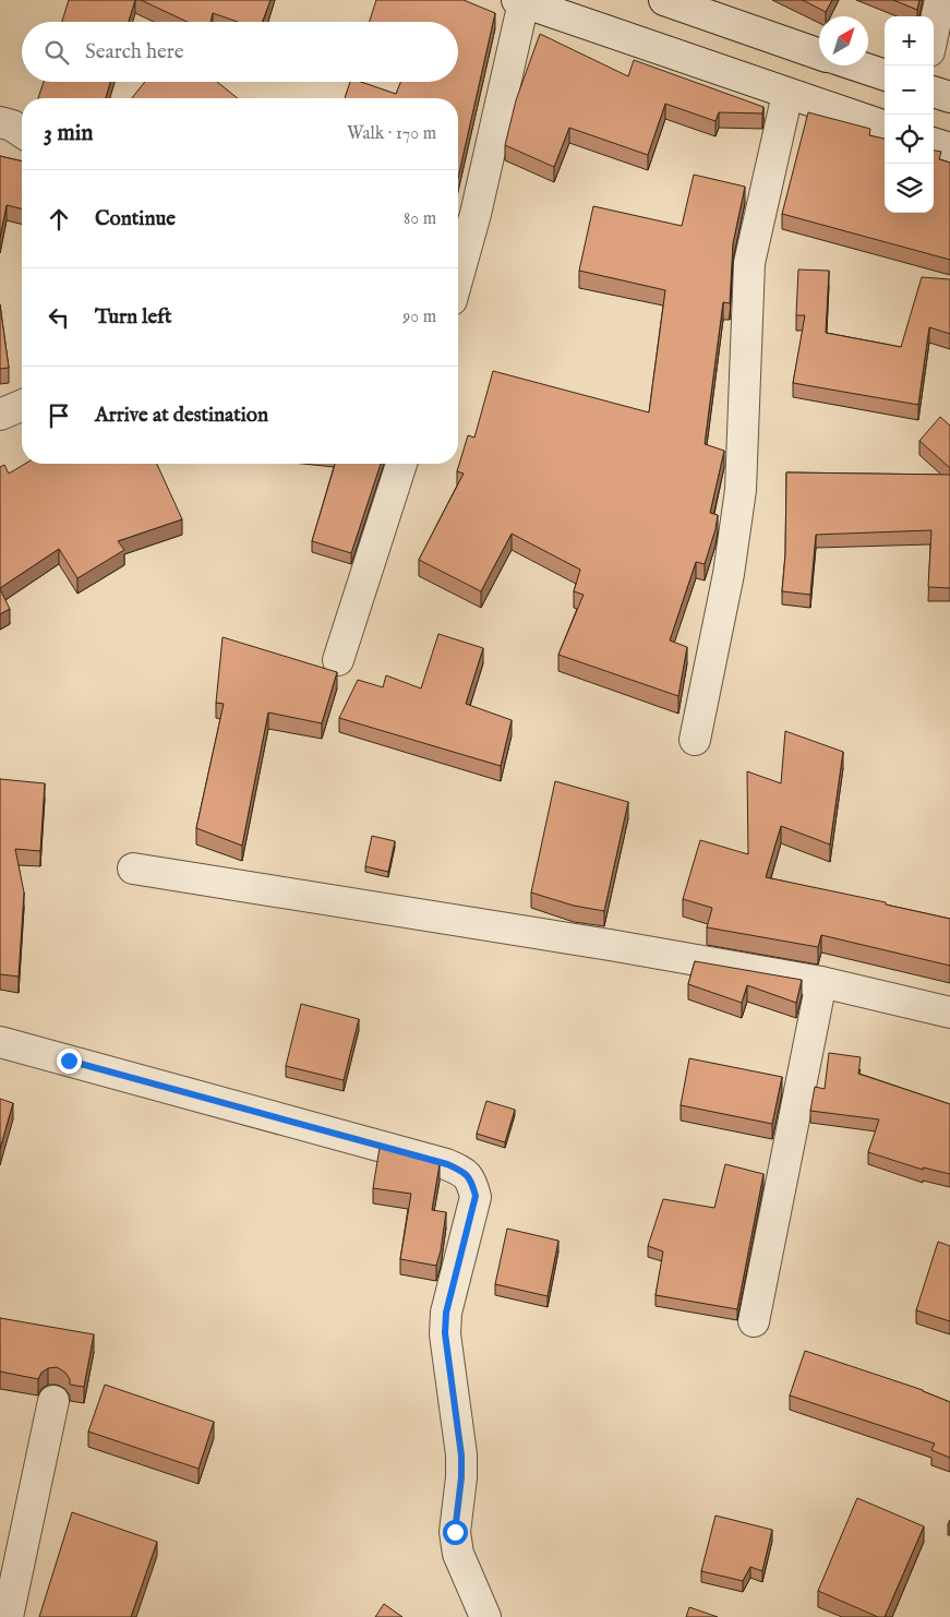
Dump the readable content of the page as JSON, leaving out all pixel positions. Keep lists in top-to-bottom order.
{
  "north": "top right",
  "page": {
    "map_buttons": ["+", "−"],
    "search": "Search here",
    "heading": ["3 min", "Walk · 170 m"],
    "list": [
      ["Continue", "80 m"],
      ["Turn left", "90 m"],
      "Arrive at destination"
    ]
  }
}
